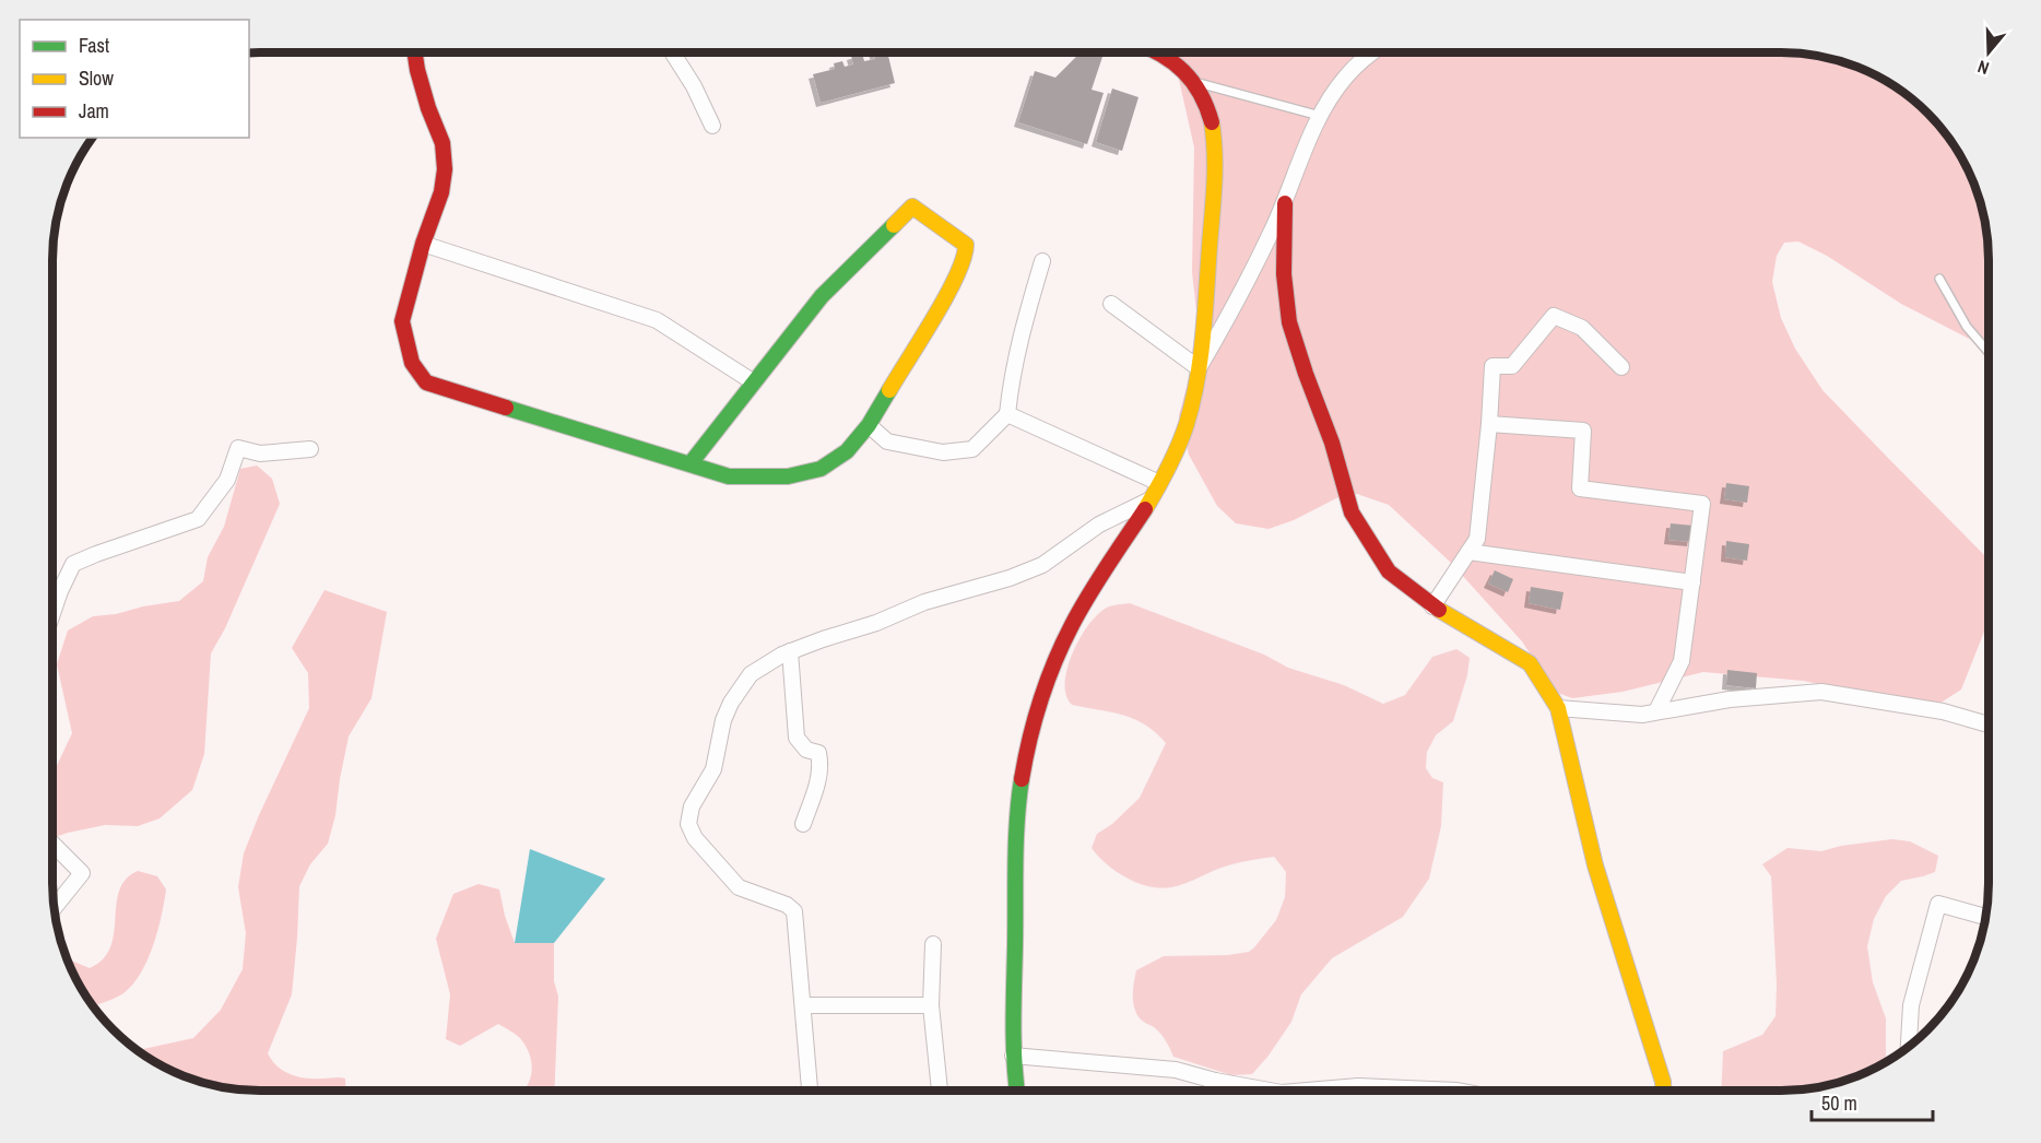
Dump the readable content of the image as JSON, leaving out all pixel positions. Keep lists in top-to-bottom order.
{
  "legend": ["Fast", "Slow", "Jam"],
  "scale_bar": "50 m",
  "north": "bottom"
}
